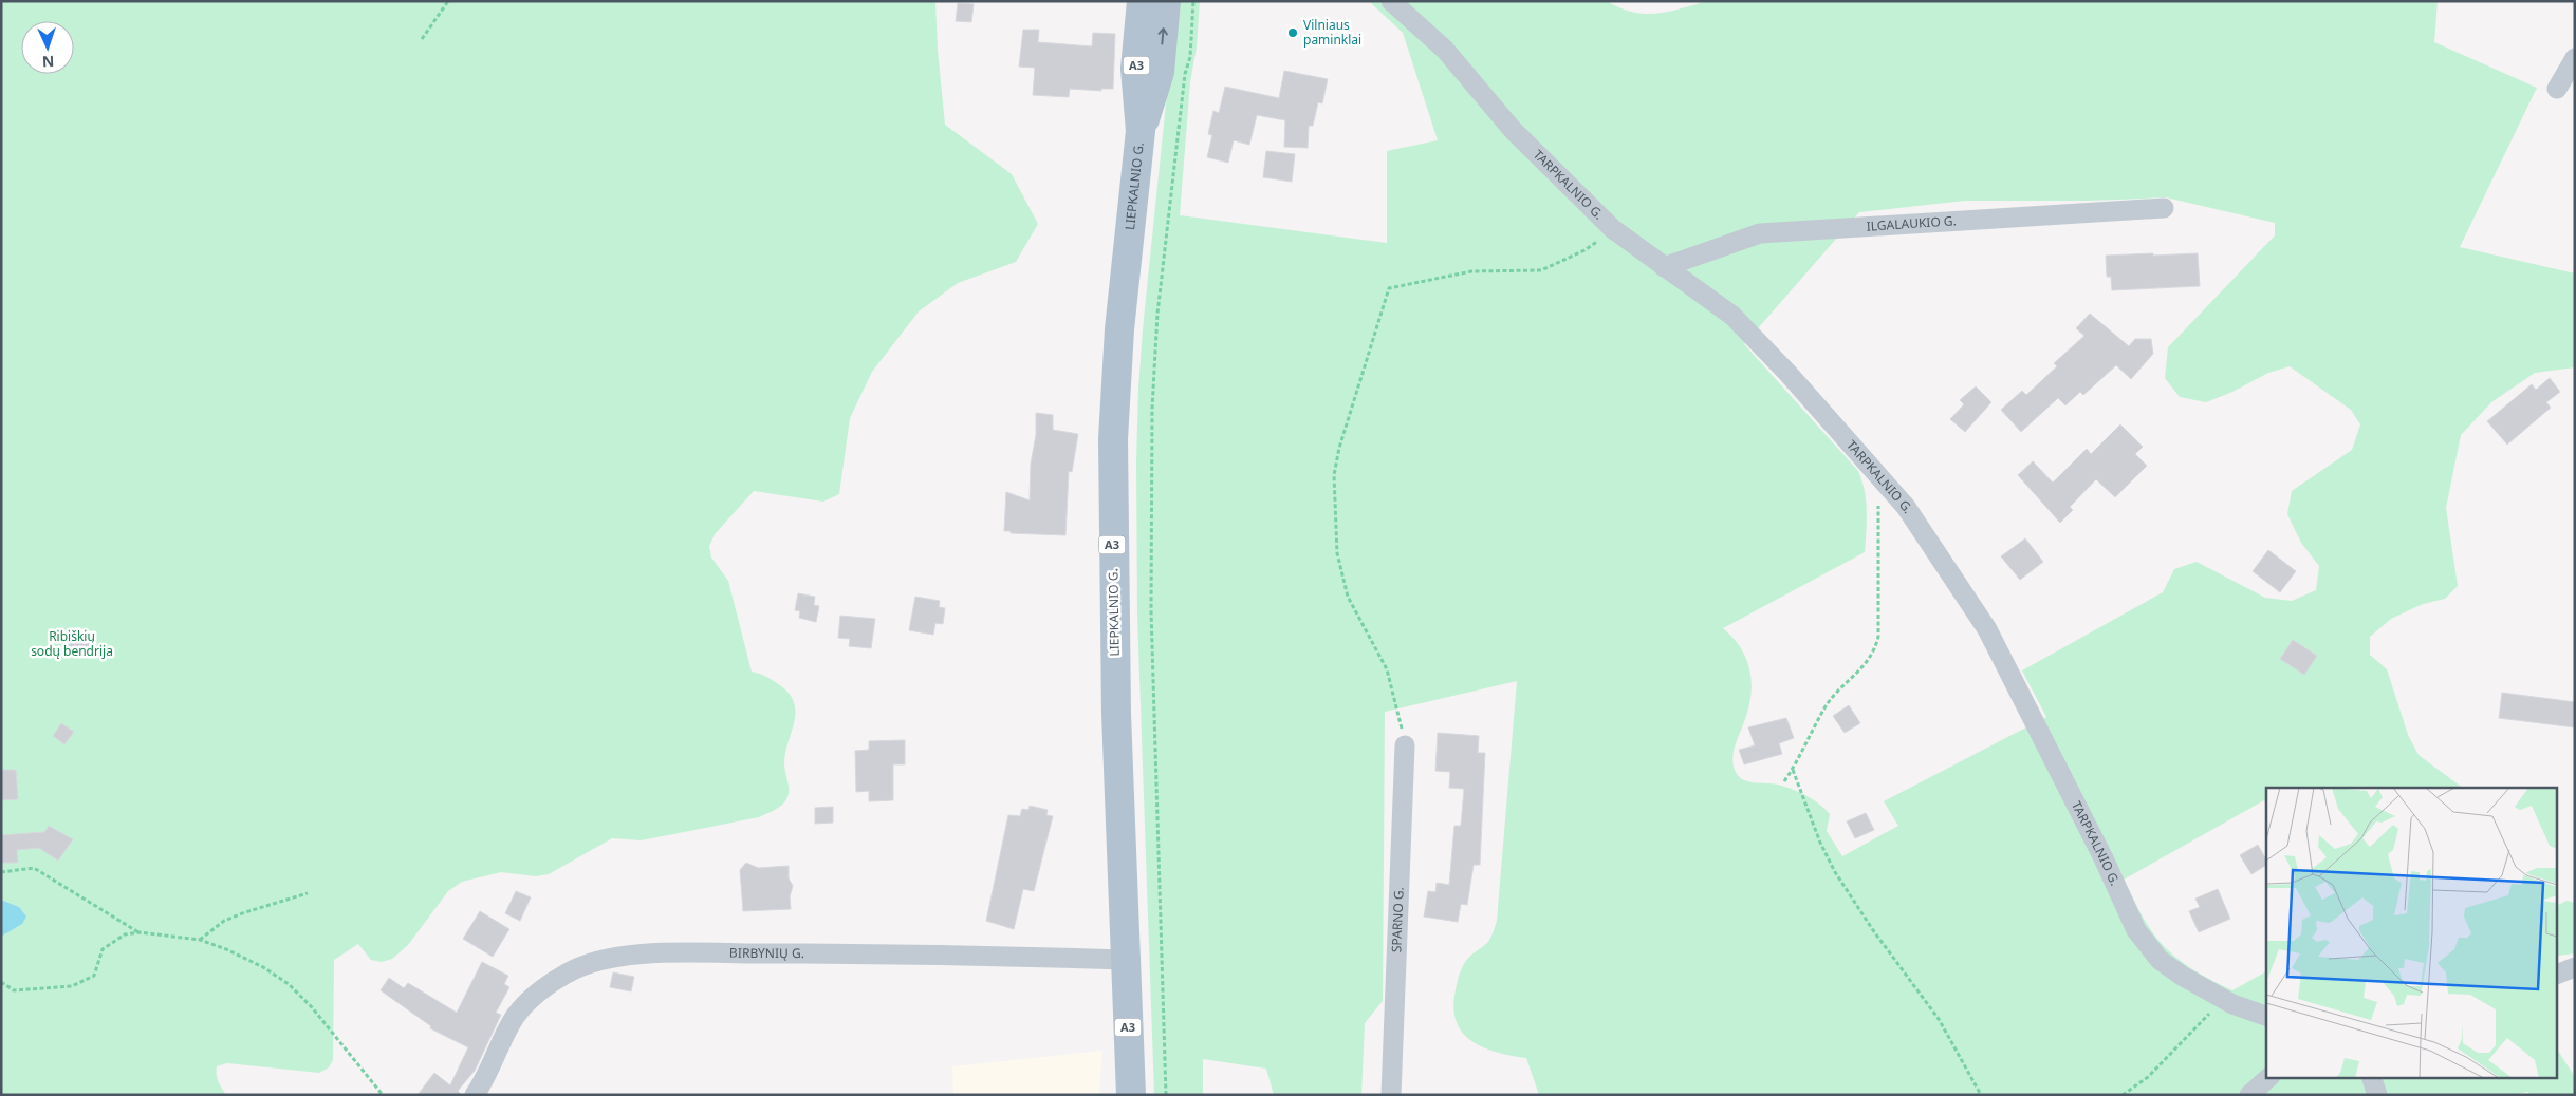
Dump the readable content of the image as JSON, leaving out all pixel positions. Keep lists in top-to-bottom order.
{
  "streets": {
    "main road": ["A3", "LIEPKALNIO G."],
    "street": [
      "TARPKALNIO G.",
      "ILGALAUKIO G.",
      "SPARNO G.",
      "BIRBYNIŲ G."
    ]
  },
  "crossings": [
    ["TARPKALNIO G.", "ILGALAUKIO G."],
    ["LIEPKALNIO G.", "BIRBYNIŲ G."]
  ],
  "parks": ["Ribiškių sodų bendrija"],
  "places": ["Vilniaus paminklai"],
  "north": "bottom"
}
